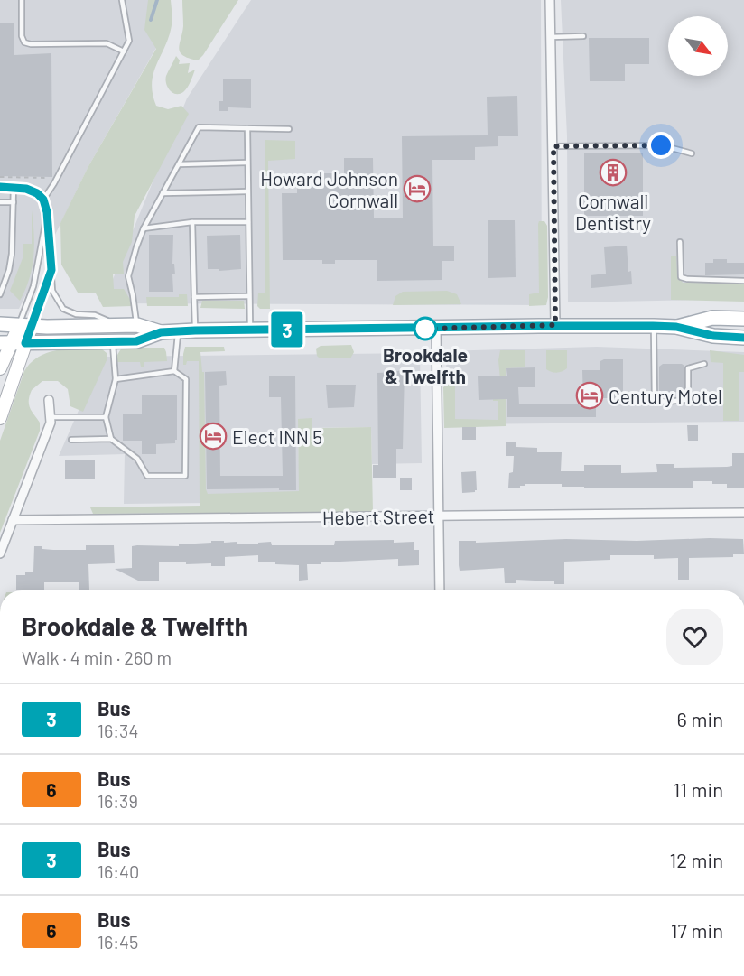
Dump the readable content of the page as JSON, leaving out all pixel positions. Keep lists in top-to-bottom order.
{
  "streets": {
    "street": ["Hebert Street"]
  },
  "places": {
    "building": ["Cornwall Dentistry"],
    "hotel": ["Howard Johnson Cornwall", "Century Motel", "Elect INN 5"],
    "other": ["Brookdale & Twelfth"]
  },
  "lines": ["bus line 3"],
  "north": "bottom right",
  "page": {
    "on_map": "3",
    "heading": ["Brookdale & Twelfth", "Walk · 4 min · 260 m"],
    "list": [
      {
        "mark": "3",
        "name": "Bus",
        "note": "16:34",
        "value": "6 min"
      },
      {
        "mark": "6",
        "name": "Bus",
        "note": "16:39",
        "value": "11 min"
      },
      {
        "mark": "3",
        "name": "Bus",
        "note": "16:40",
        "value": "12 min"
      },
      {
        "mark": "6",
        "name": "Bus",
        "note": "16:45",
        "value": "17 min"
      }
    ]
  }
}
